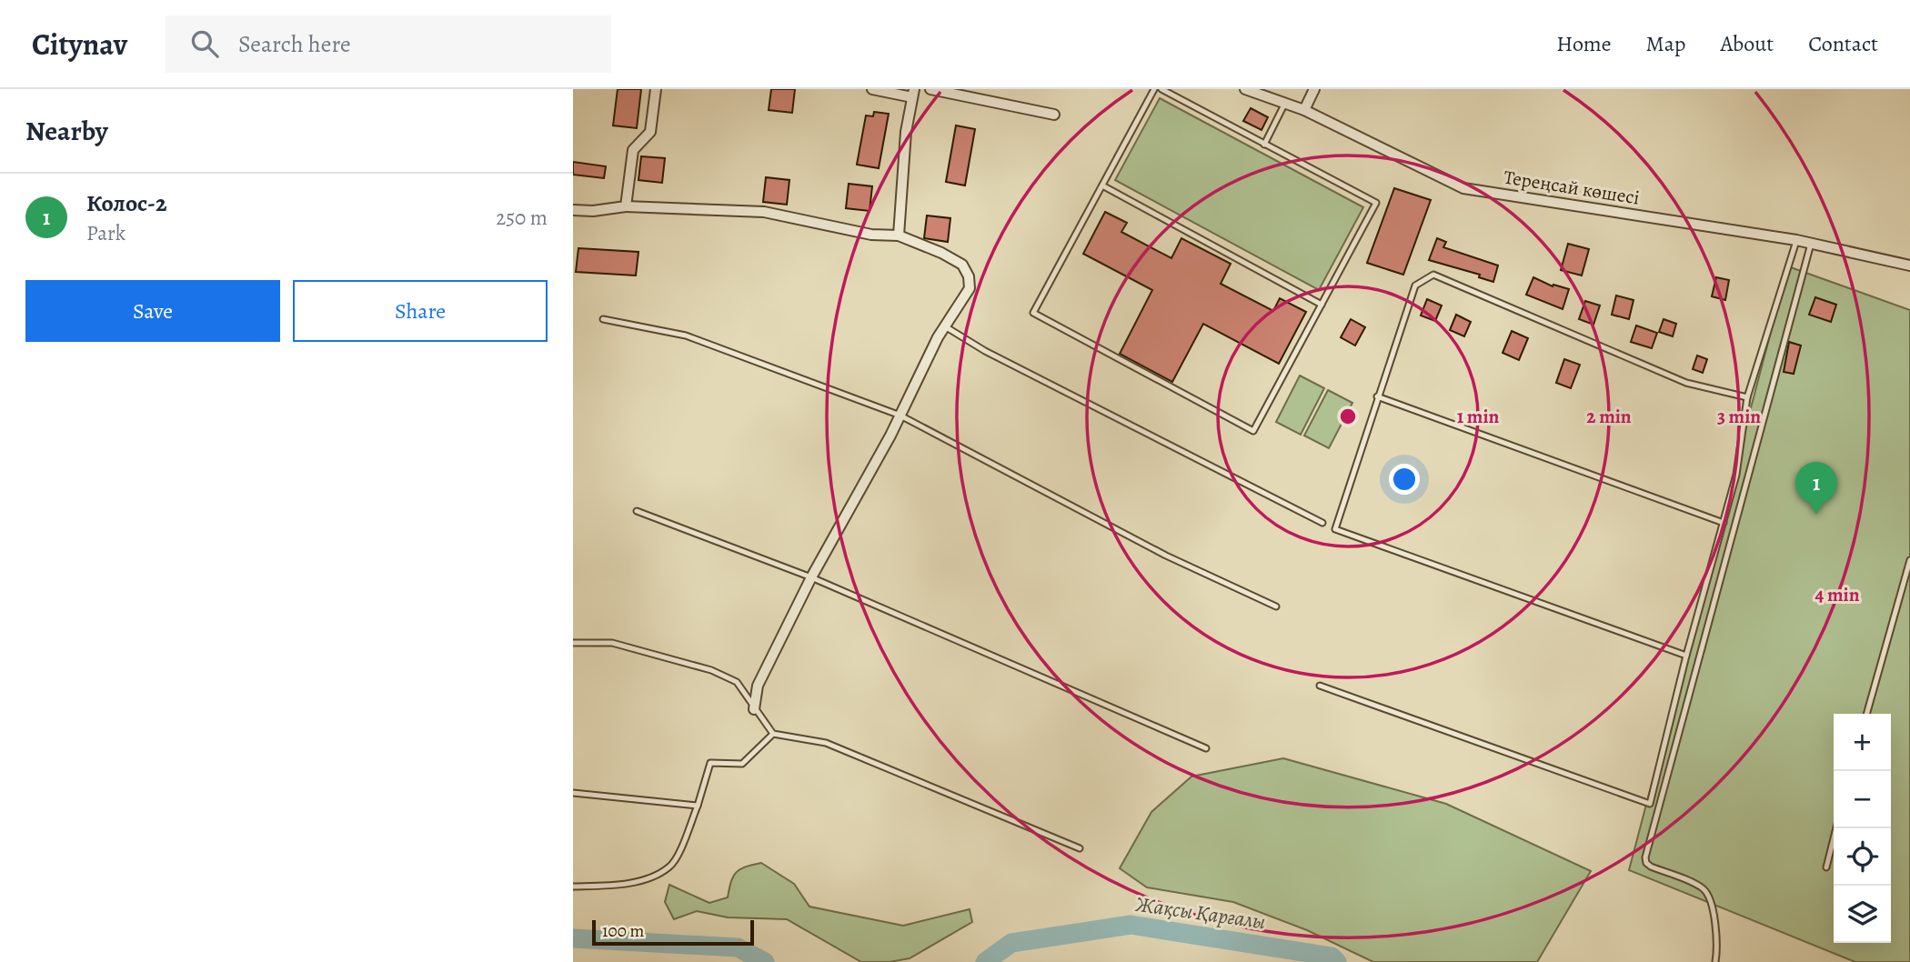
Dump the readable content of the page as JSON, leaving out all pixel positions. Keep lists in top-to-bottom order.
{
  "streets": {
    "street": ["Тереңсай көшесі"]
  },
  "water": ["Жақсы Қарғалы"],
  "scale_bar": "100 m",
  "page": {
    "header": "Citynav",
    "search": "Search here",
    "nav": [
      "Home",
      "Map",
      "About",
      "Contact"
    ],
    "heading": "Nearby",
    "list": [
      {
        "mark": "1",
        "name": "Колос-2",
        "note": "Park",
        "value": "250 m"
      }
    ],
    "buttons": ["Save", "Share"],
    "pins": "1",
    "map_buttons": ["+", "−"],
    "scale": "100 m"
  },
  "rings": [
    "1 min",
    "2 min",
    "3 min",
    "4 min"
  ]
}
